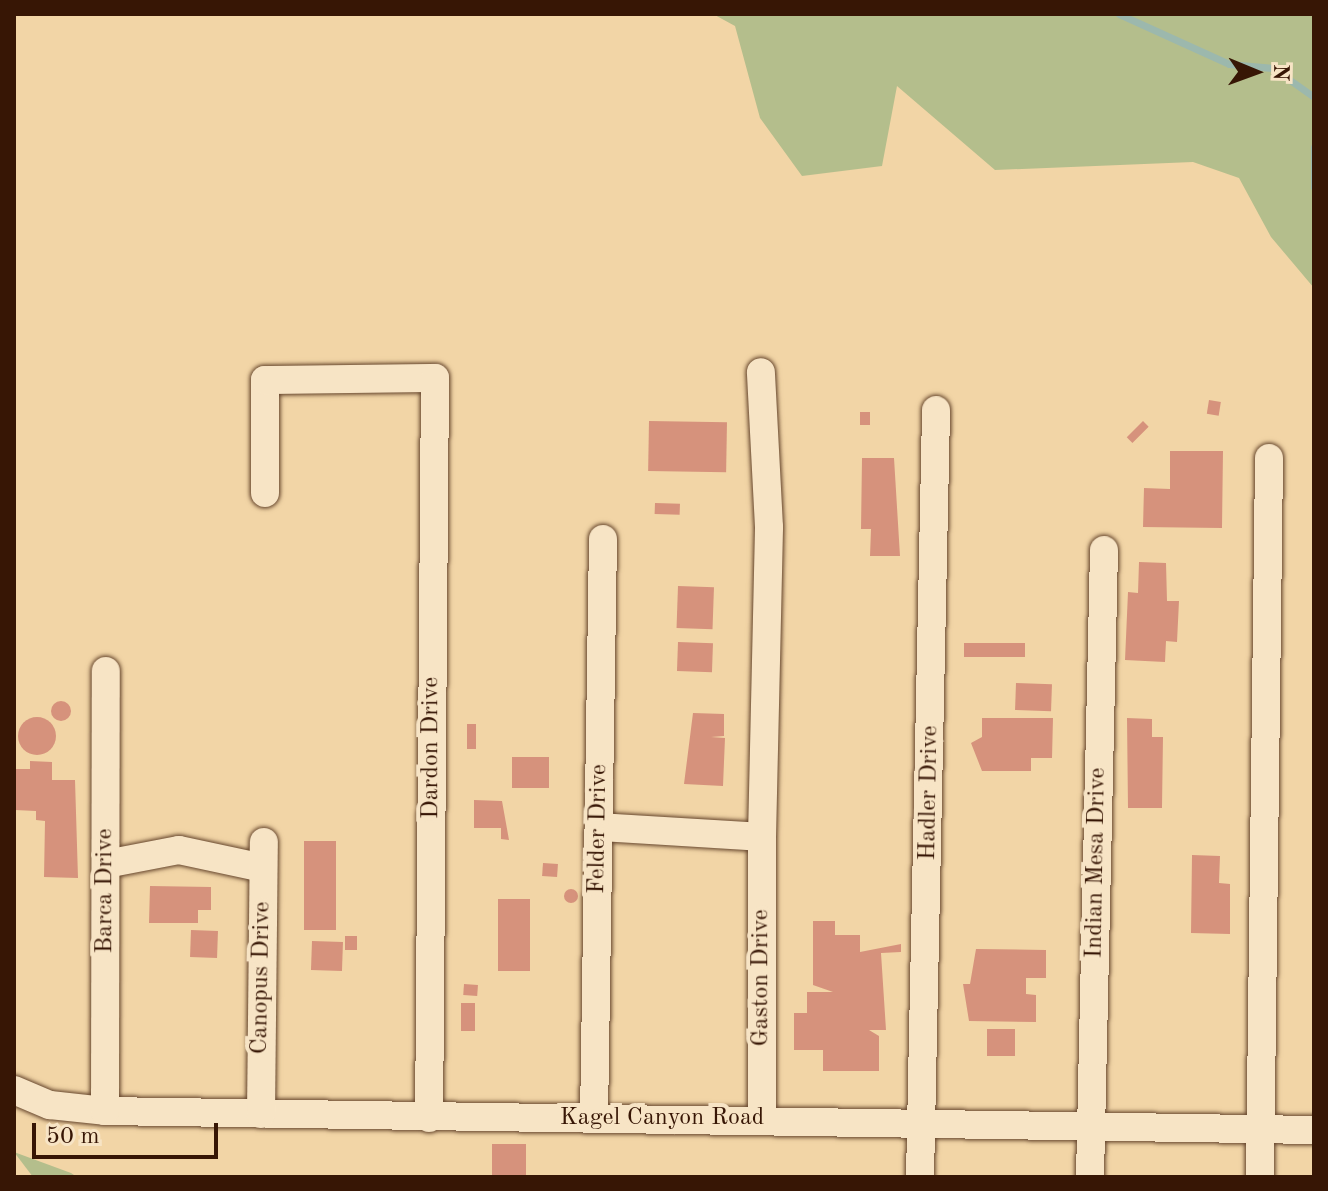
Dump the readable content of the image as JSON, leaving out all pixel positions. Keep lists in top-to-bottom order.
{
  "streets": {
    "street": [
      "Dardon Drive",
      "Hadler Drive",
      "Felder Drive",
      "Indian Mesa Drive",
      "Barca Drive",
      "Canopus Drive",
      "Gaston Drive",
      "Kagel Canyon Road"
    ]
  },
  "crossings": [
    ["Dardon Drive", "Kagel Canyon Road"],
    ["Hadler Drive", "Kagel Canyon Road"],
    ["Felder Drive", "Kagel Canyon Road"],
    ["Indian Mesa Drive", "Kagel Canyon Road"],
    ["Barca Drive", "Canopus Drive"],
    ["Barca Drive", "Kagel Canyon Road"],
    ["Canopus Drive", "Kagel Canyon Road"],
    ["Gaston Drive", "Kagel Canyon Road"]
  ],
  "scale_bar": "50 m",
  "north": "right"
}
